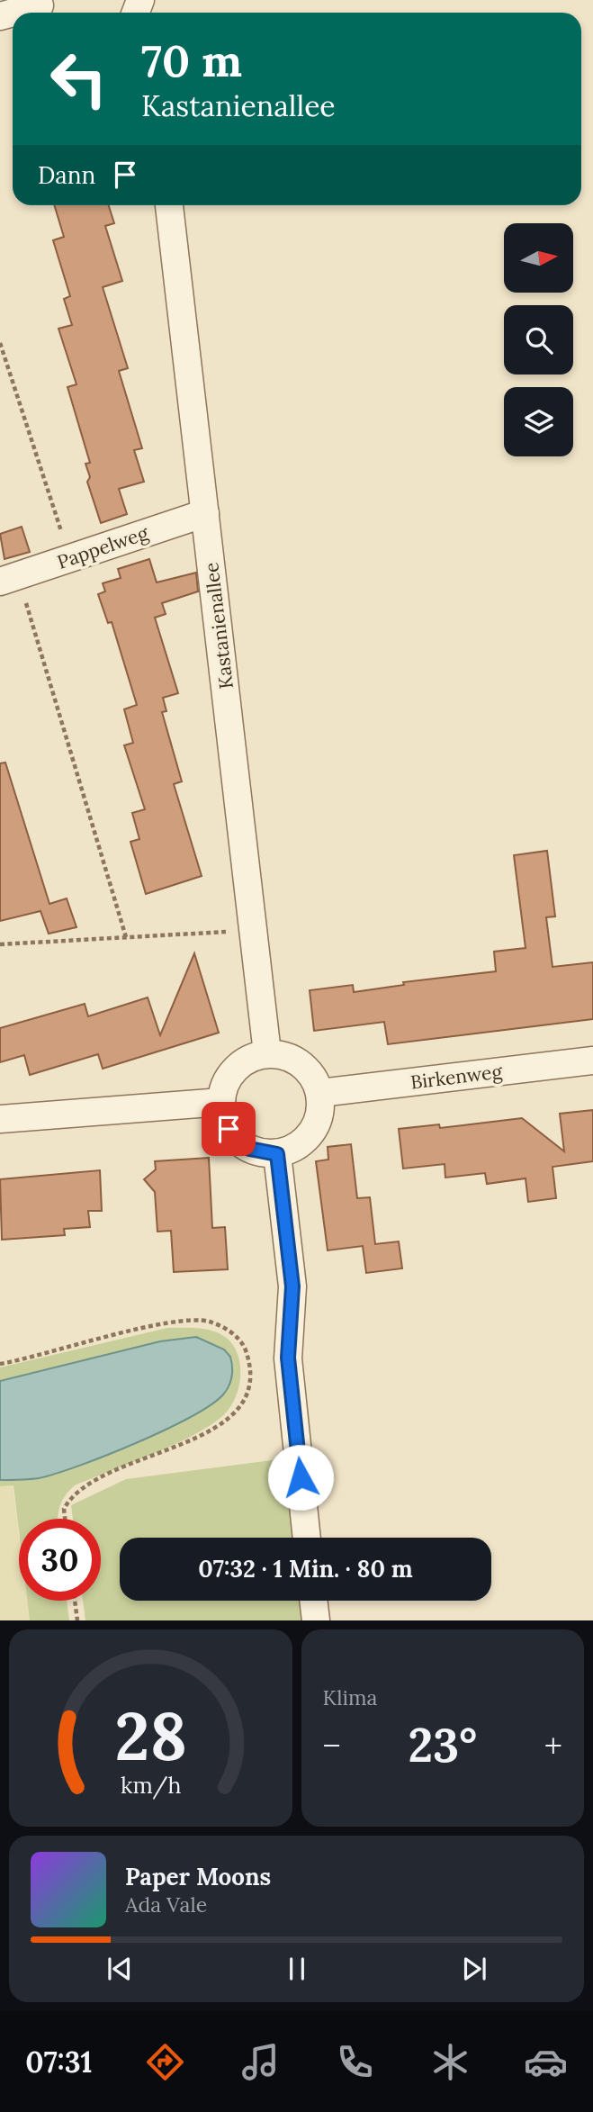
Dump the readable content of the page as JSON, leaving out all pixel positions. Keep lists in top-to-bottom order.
{
  "streets": {
    "street": ["Pappelweg", "Kastanienallee", "Birkenweg"]
  },
  "crossings": [
    ["Pappelweg", "Kastanienallee"],
    ["Kastanienallee", "Birkenweg"]
  ],
  "north": "right",
  "page": {
    "turn": ["70 m", "Kastanienallee"],
    "then": "Dann",
    "limit": "30",
    "trip": "07:32 · 1 Min. · 80 m",
    "tile": "Klima",
    "heat": ["−", "23°", "+"],
    "song": ["Paper Moons", "Ada Vale"],
    "tabs": "07:31",
    "gauge": ["28", "km/h"]
  }
}
